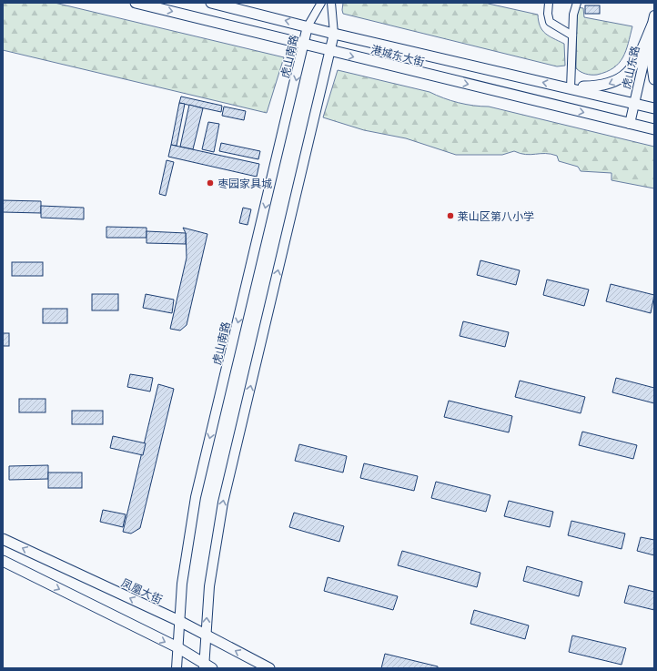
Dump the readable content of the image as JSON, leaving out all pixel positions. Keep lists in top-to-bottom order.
{
  "streets": {
    "main road": ["港城东大街", "凤凰大街"],
    "street": ["虎山南路", "虎山东路"]
  },
  "crossings": [
    ["港城东大街", "虎山南路"],
    ["港城东大街", "虎山东路"],
    ["虎山南路", "凤凰大街"]
  ],
  "places": ["枣园家具城", "莱山区第八小学"]
}
